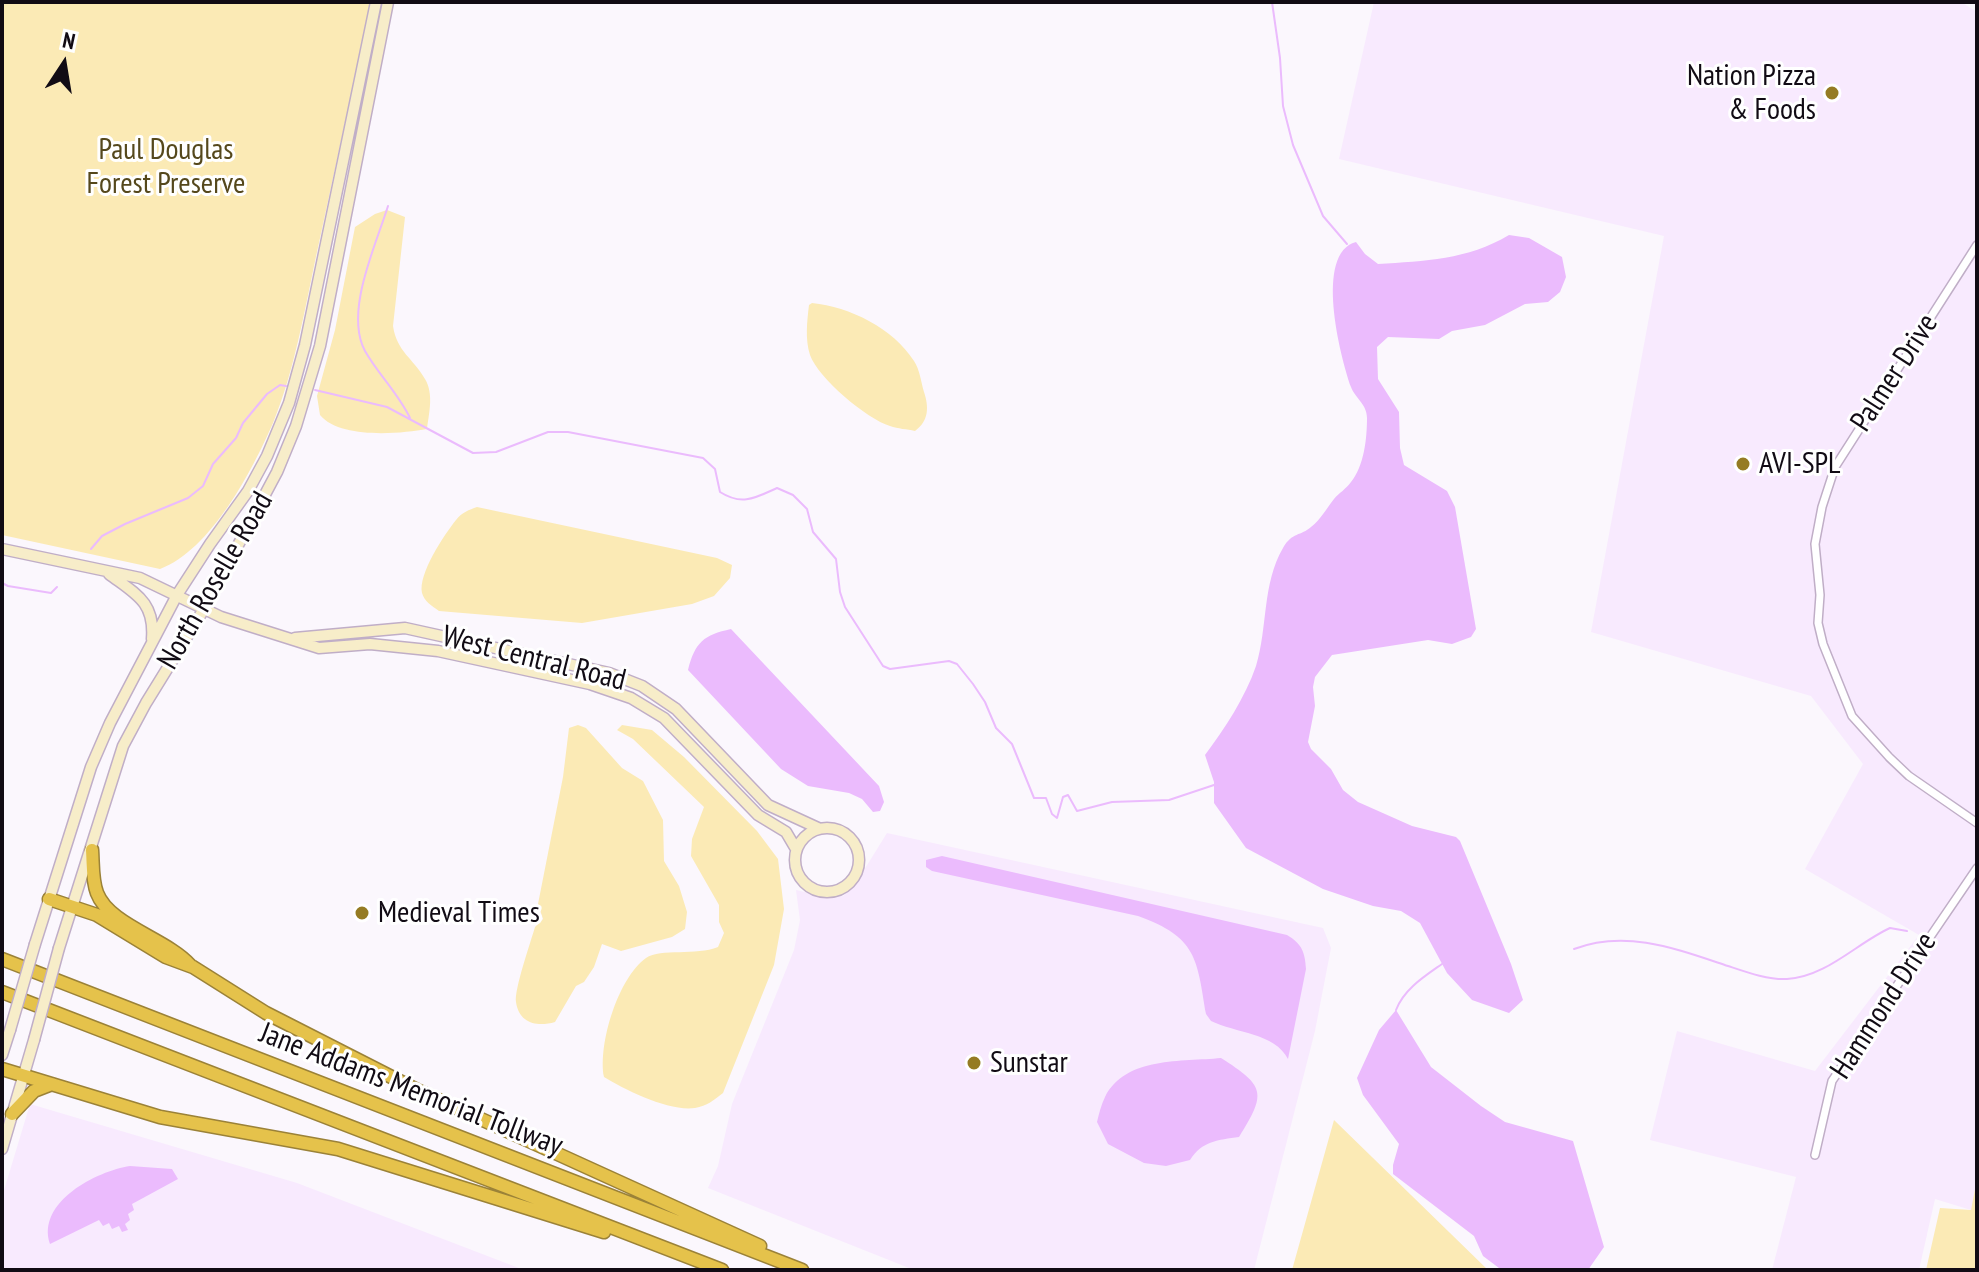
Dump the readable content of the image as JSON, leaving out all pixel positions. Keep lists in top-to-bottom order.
{
  "streets": {
    "highway": ["Jane Addams Memorial Tollway"],
    "main road": ["North Roselle Road", "West Central Road"],
    "street": ["Palmer Drive", "Hammond Drive"]
  },
  "crossings": [
    ["North Roselle Road", "West Central Road"]
  ],
  "parks": ["Paul Douglas Forest Preserve"],
  "places": [
    "Nation Pizza & Foods",
    "AVI-SPL",
    "Medieval Times",
    "Sunstar"
  ],
  "north": "top"
}
